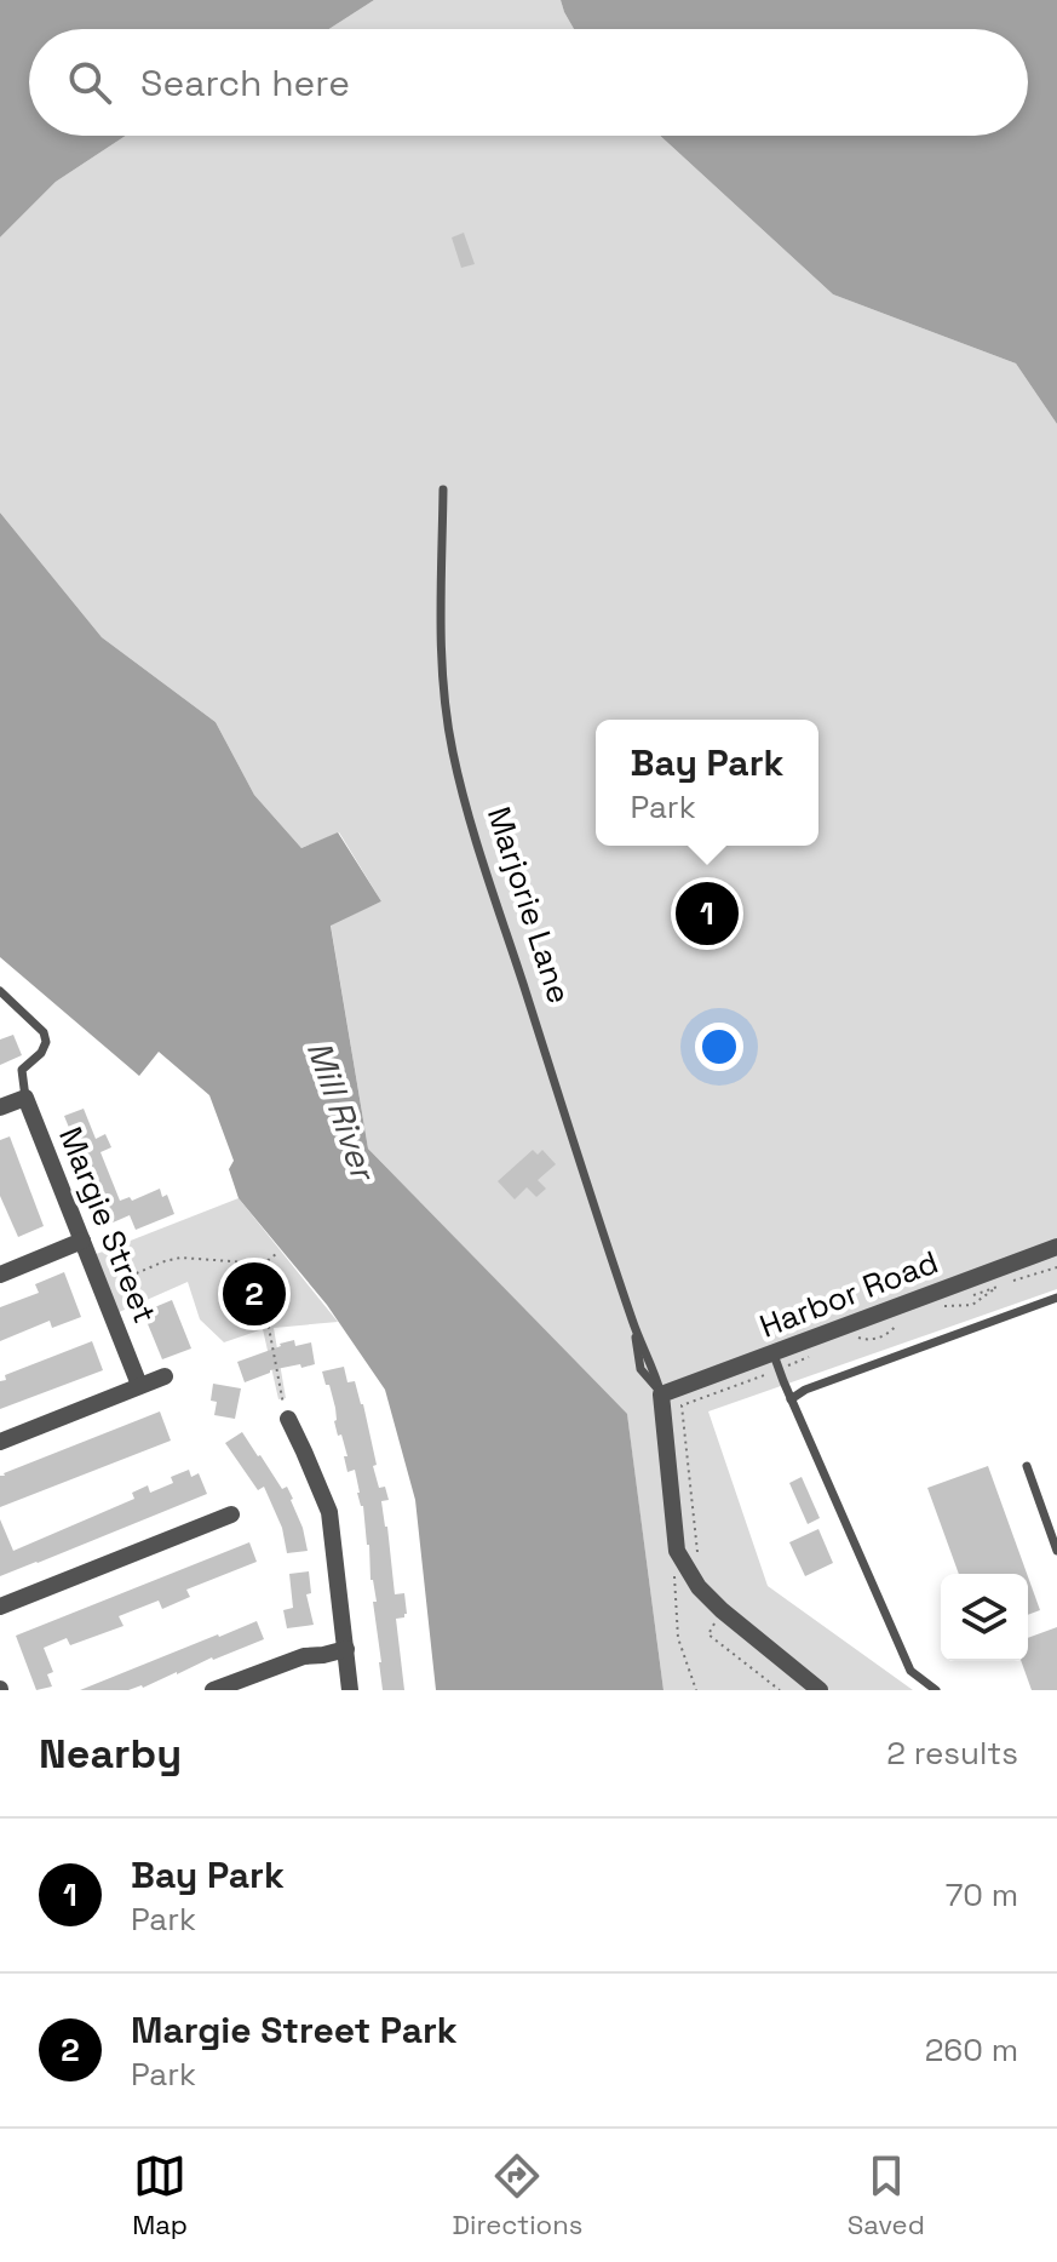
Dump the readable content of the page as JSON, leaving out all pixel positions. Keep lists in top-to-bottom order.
{
  "streets": {
    "street": ["Marjorie Lane", "Margie Street", "Harbor Road"]
  },
  "crossings": [
    ["Marjorie Lane", "Harbor Road"]
  ],
  "water": ["Mill River"],
  "page": {
    "search": "Search here",
    "popup": ["Bay Park", "Park"],
    "pins": ["1", "2"],
    "heading": ["Nearby", "2 results"],
    "list": [
      {
        "mark": "1",
        "name": "Bay Park",
        "note": "Park",
        "value": "70 m"
      },
      {
        "mark": "2",
        "name": "Margie Street Park",
        "note": "Park",
        "value": "260 m"
      }
    ],
    "nav": ["Map", "Directions", "Saved"]
  }
}
